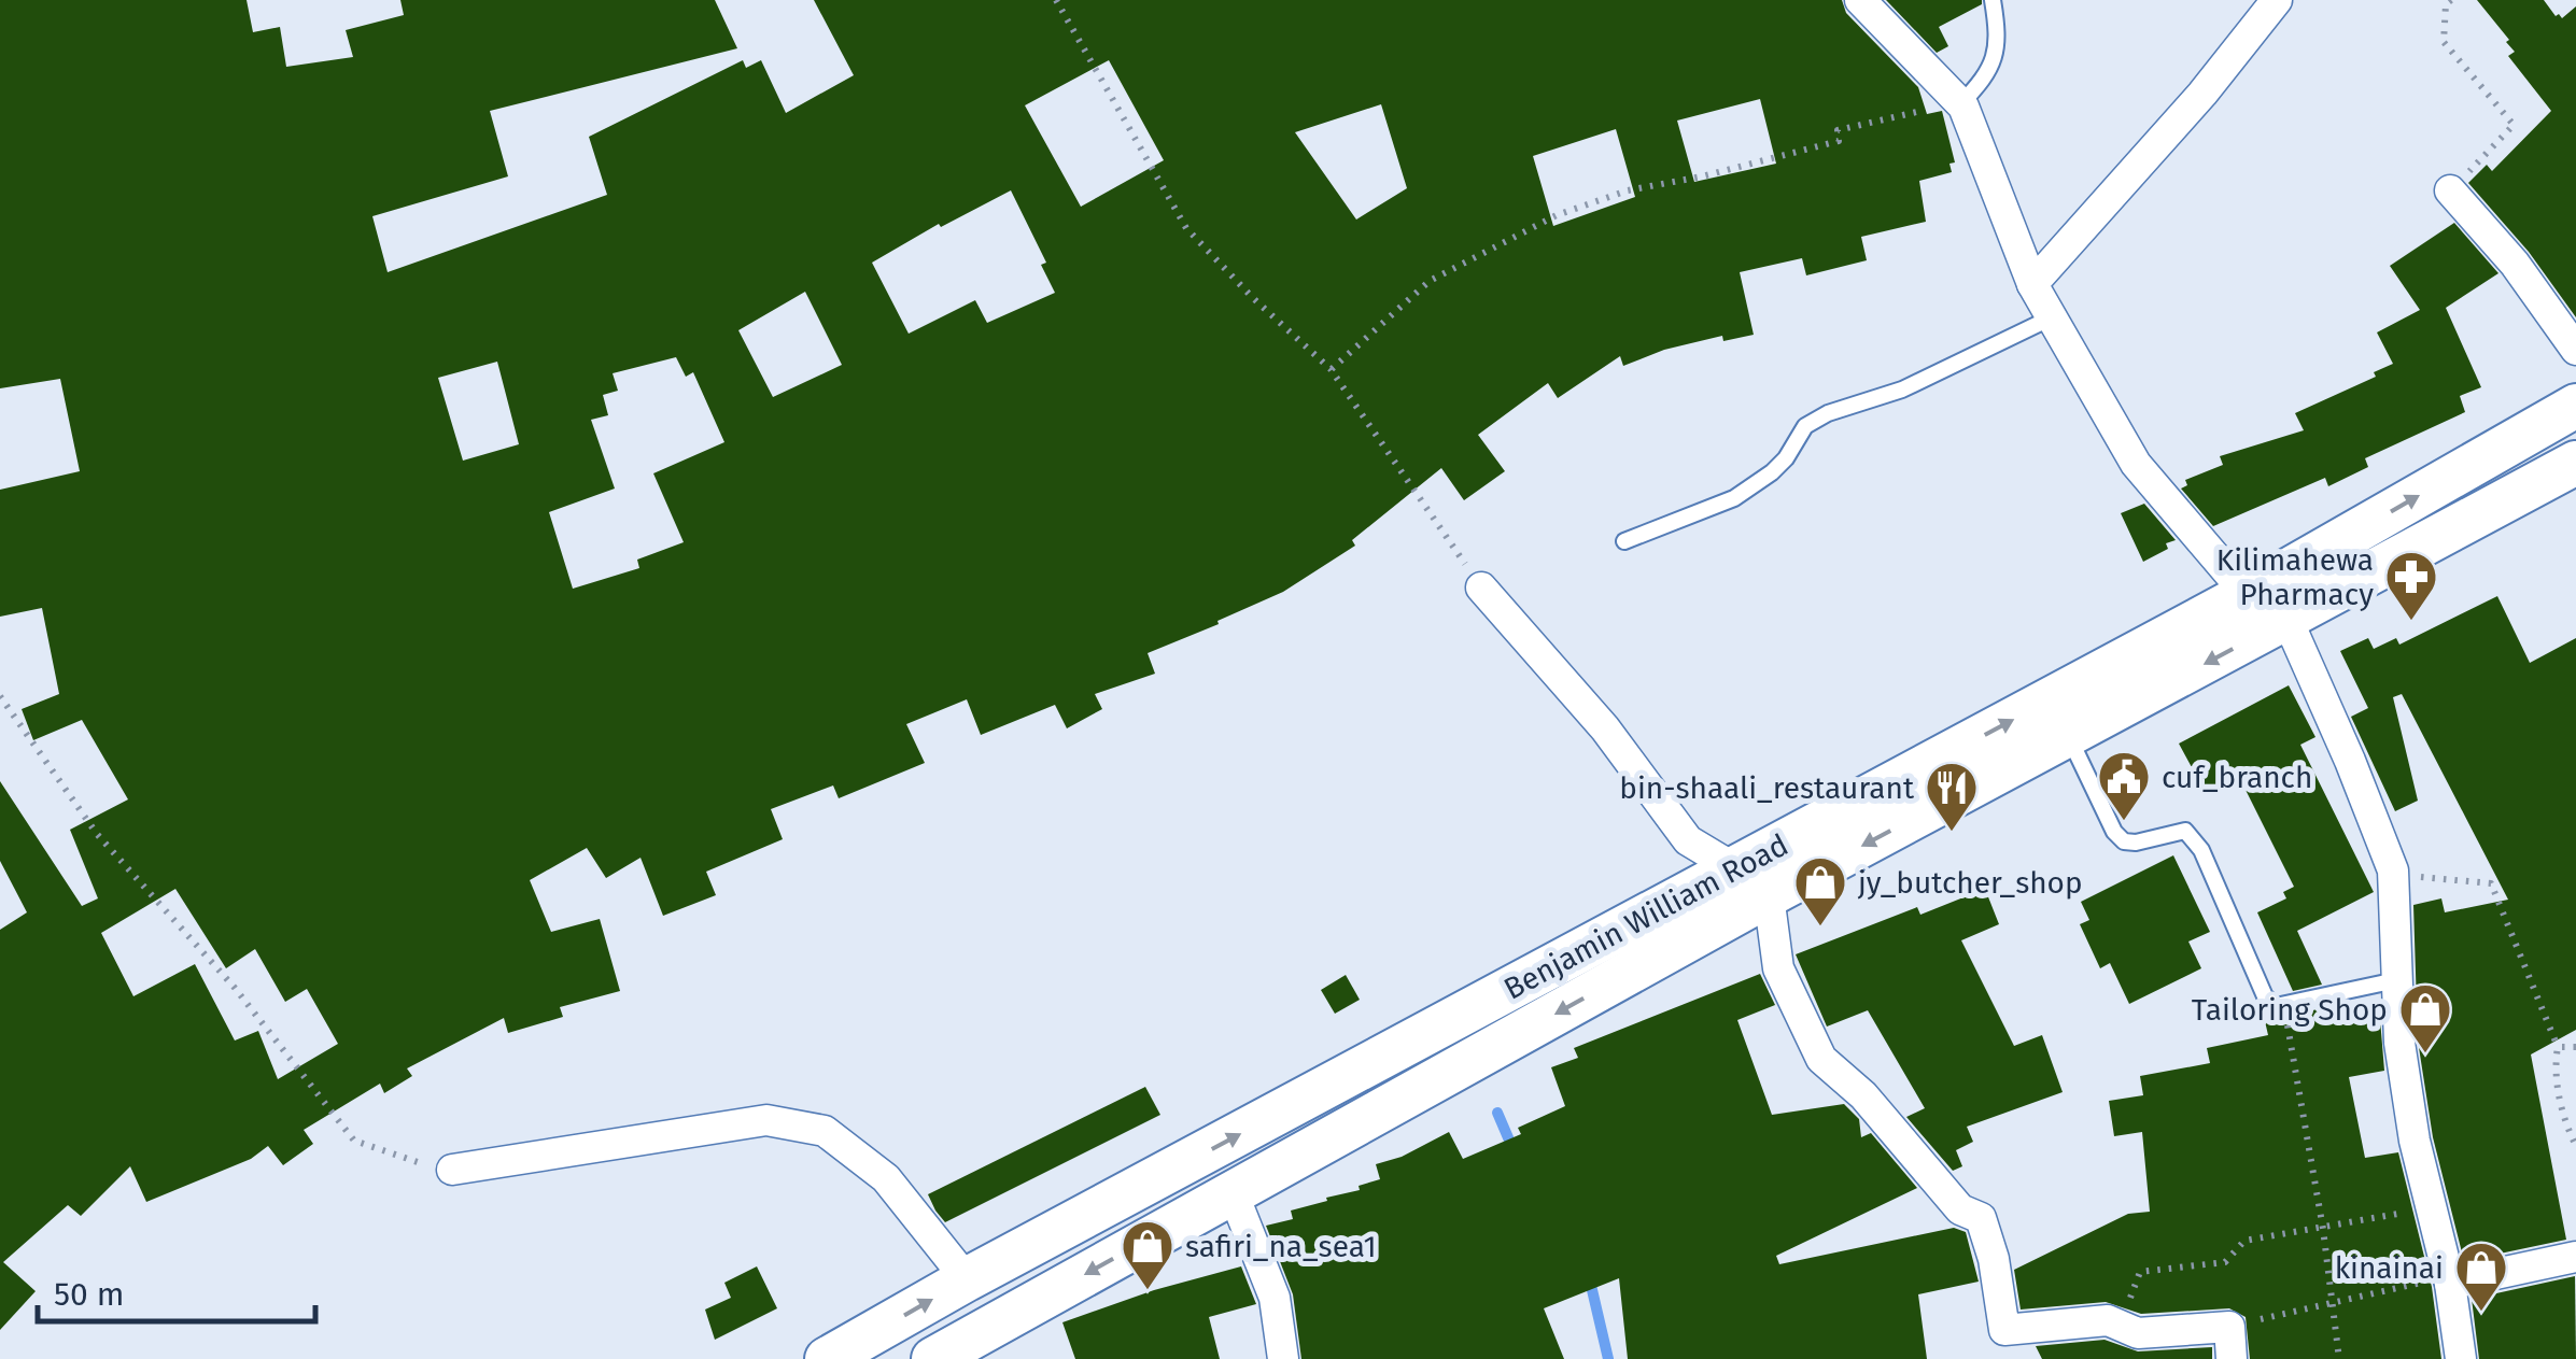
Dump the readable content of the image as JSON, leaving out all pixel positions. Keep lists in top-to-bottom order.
{
  "streets": {
    "main road": ["Benjamin William Road"]
  },
  "places": {
    "pharmacy": ["Kilimahewa Pharmacy"],
    "public building": ["cuf_branch"],
    "restaurant": ["bin-shaali_restaurant"],
    "shop": [
      "jy_butcher_shop",
      "Tailoring Shop",
      "safiri_na_sea1",
      "kinainai"
    ]
  },
  "scale_bar": "50 m"
}
